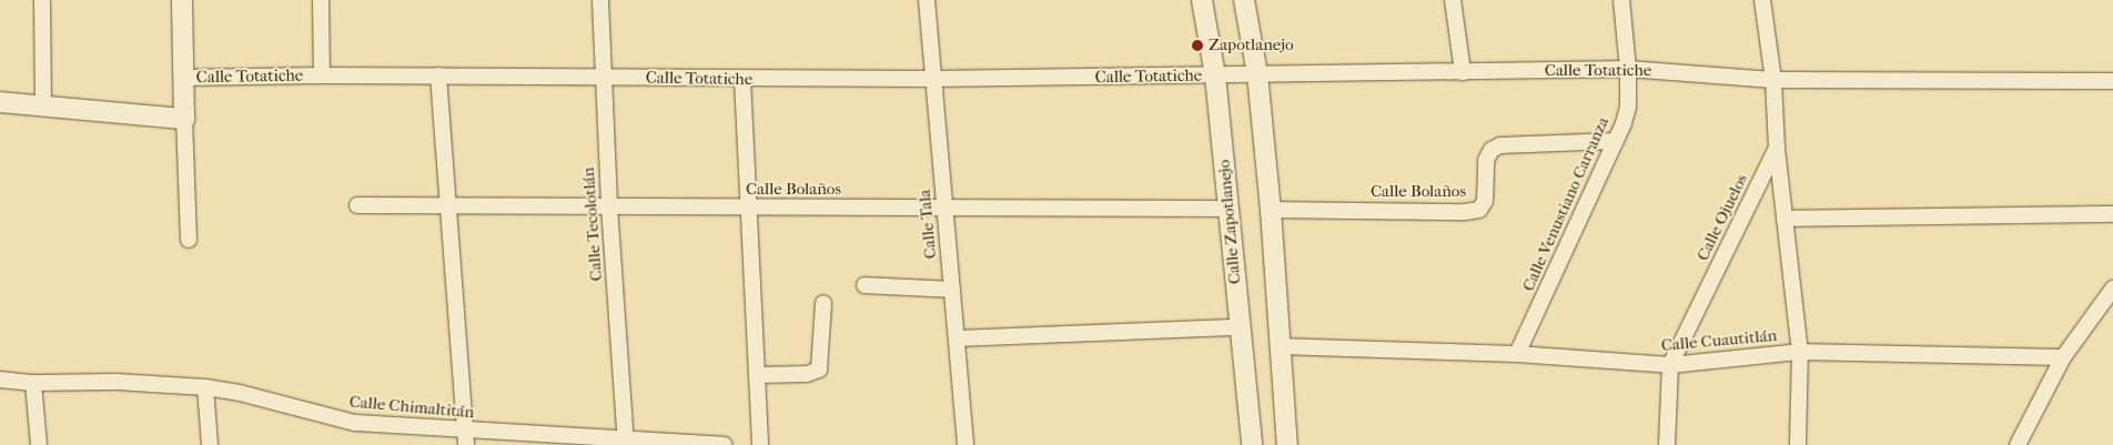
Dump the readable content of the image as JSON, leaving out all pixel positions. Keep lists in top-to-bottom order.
{
  "streets": {
    "street": [
      "Calle Totatiche",
      "Calle Bolaños",
      "Calle Venustiano Carranza",
      "Calle Ojuelos",
      "Calle Zapotlanejo",
      "Calle Tecolotlán",
      "Calle Tala",
      "Calle Cuautitlán",
      "Calle Chimaltitán"
    ]
  },
  "crossings": [
    ["Calle Totatiche", "Calle Venustiano Carranza"],
    ["Calle Totatiche", "Calle Ojuelos"],
    ["Calle Totatiche", "Calle Zapotlanejo"],
    ["Calle Totatiche", "Calle Tecolotlán"],
    ["Calle Totatiche", "Calle Tala"],
    ["Calle Bolaños", "Calle Venustiano Carranza"],
    ["Calle Bolaños", "Calle Zapotlanejo"],
    ["Calle Bolaños", "Calle Tecolotlán"],
    ["Calle Bolaños", "Calle Tala"],
    ["Calle Venustiano Carranza", "Calle Cuautitlán"],
    ["Calle Ojuelos", "Calle Cuautitlán"],
    ["Calle Tecolotlán", "Calle Chimaltitán"]
  ],
  "places": ["Zapotlanejo"]
}
